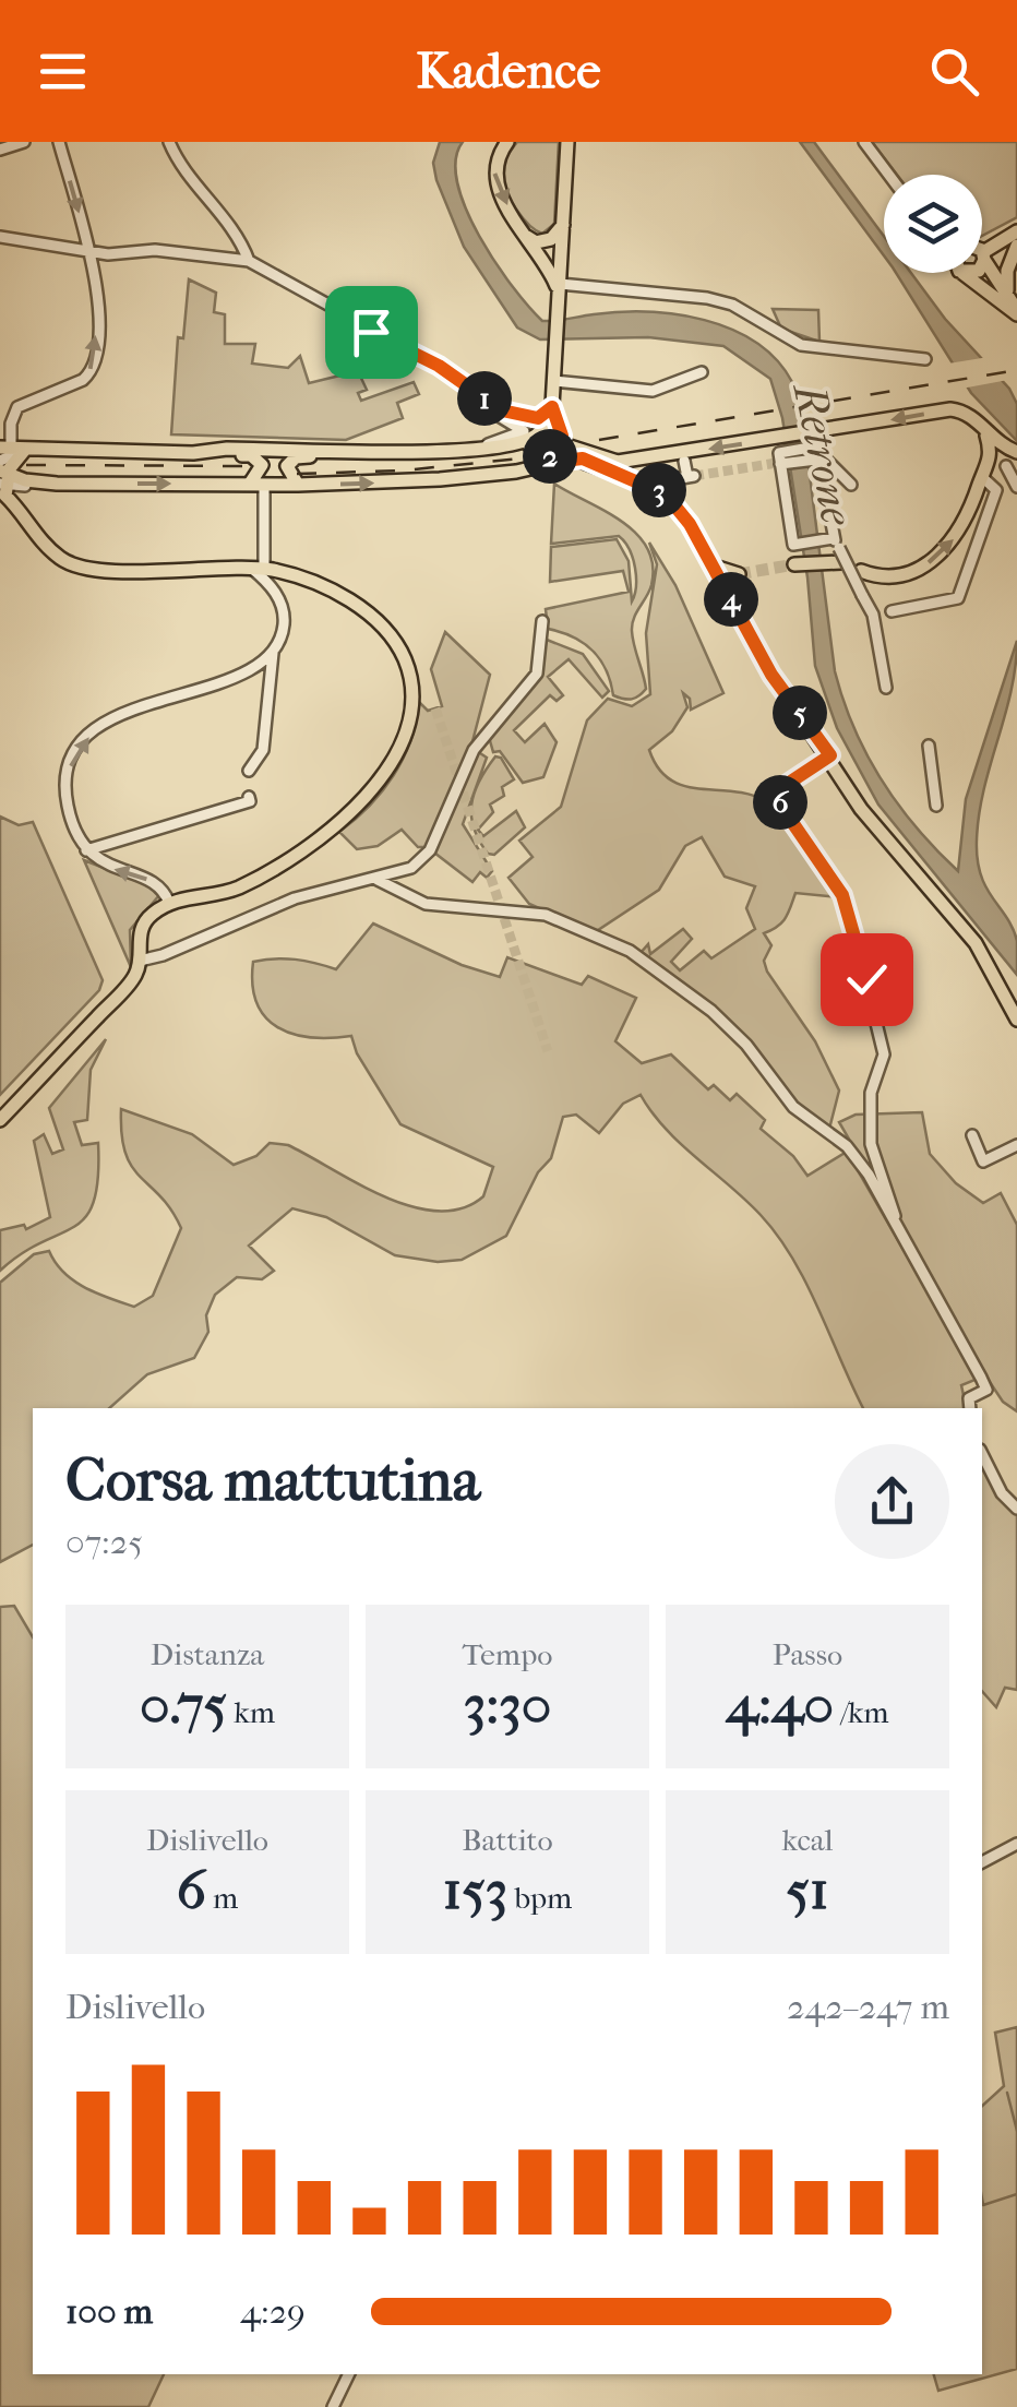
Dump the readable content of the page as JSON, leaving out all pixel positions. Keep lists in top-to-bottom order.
{
  "water": ["Retrone"],
  "page": {
    "header": "Kadence",
    "pins": [
      "1",
      "2",
      "3",
      "4",
      "5",
      "6"
    ],
    "heading": ["Corsa mattutina", "07:25"],
    "stats": [
      ["Distanza", "0.75 km"],
      ["Tempo", "3:30"],
      ["Passo", "4:40 /km"],
      ["Dislivello", "6 m"],
      ["Battito", "153 bpm"],
      ["kcal", "51"]
    ],
    "chart": ["Dislivello", "242–247 m"],
    "list": [
      {
        "name": "100 m",
        "note": "4:29"
      }
    ]
  }
}
